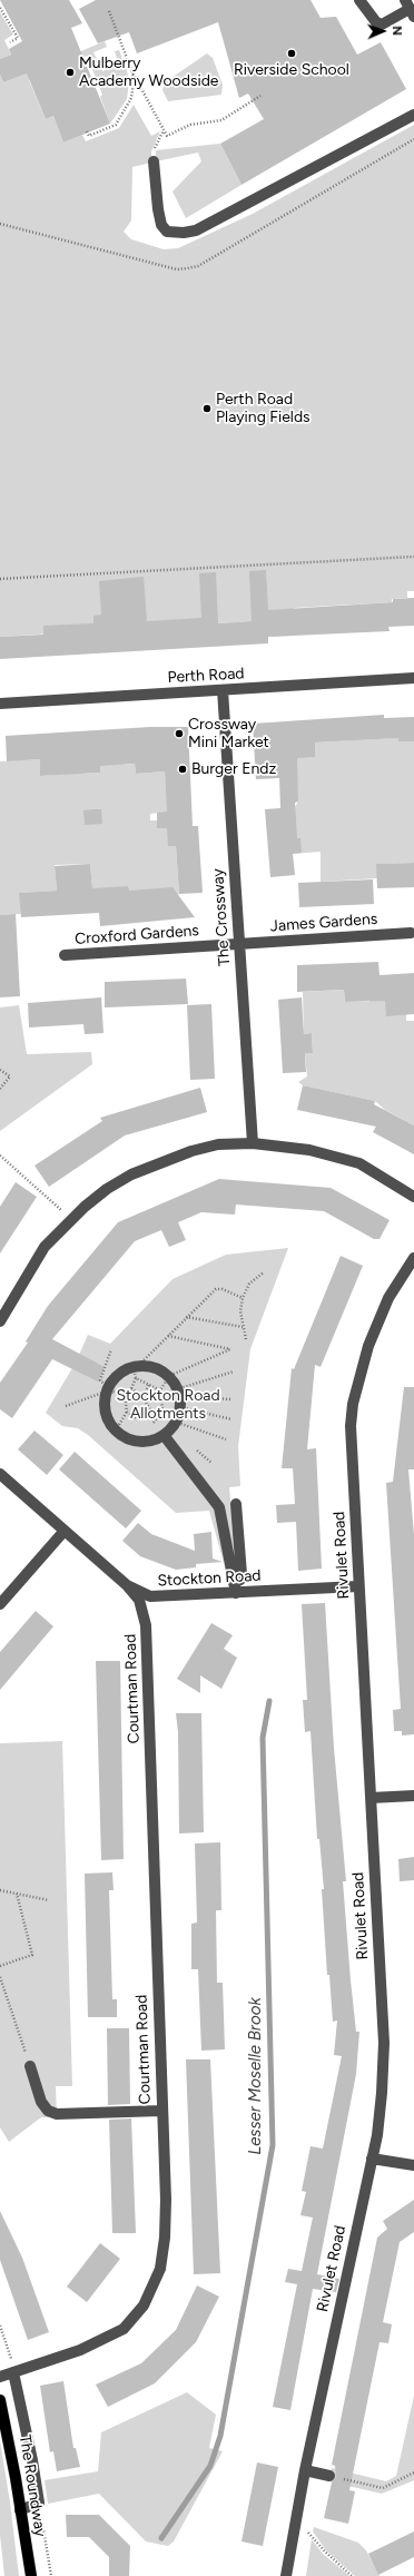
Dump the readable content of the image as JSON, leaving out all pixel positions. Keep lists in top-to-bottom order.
{
  "streets": {
    "main road": ["The Roundway"],
    "street": [
      "Perth Road",
      "The Crossway",
      "James Gardens",
      "Croxford Gardens",
      "Rivulet Road",
      "Stockton Road",
      "Courtman Road"
    ]
  },
  "crossings": [
    ["Perth Road", "The Crossway"],
    ["The Crossway", "James Gardens"],
    ["The Crossway", "Croxford Gardens"],
    ["James Gardens", "Croxford Gardens"],
    ["Rivulet Road", "Stockton Road"],
    ["Stockton Road", "Courtman Road"]
  ],
  "water": ["Lesser Moselle Brook"],
  "parks": ["Stockton Road Allotments"],
  "places": [
    "Riverside School",
    "Mulberry Academy Woodside",
    "Perth Road Playing Fields",
    "Crossway Mini Market",
    "Burger Endz"
  ],
  "north": "right"
}
